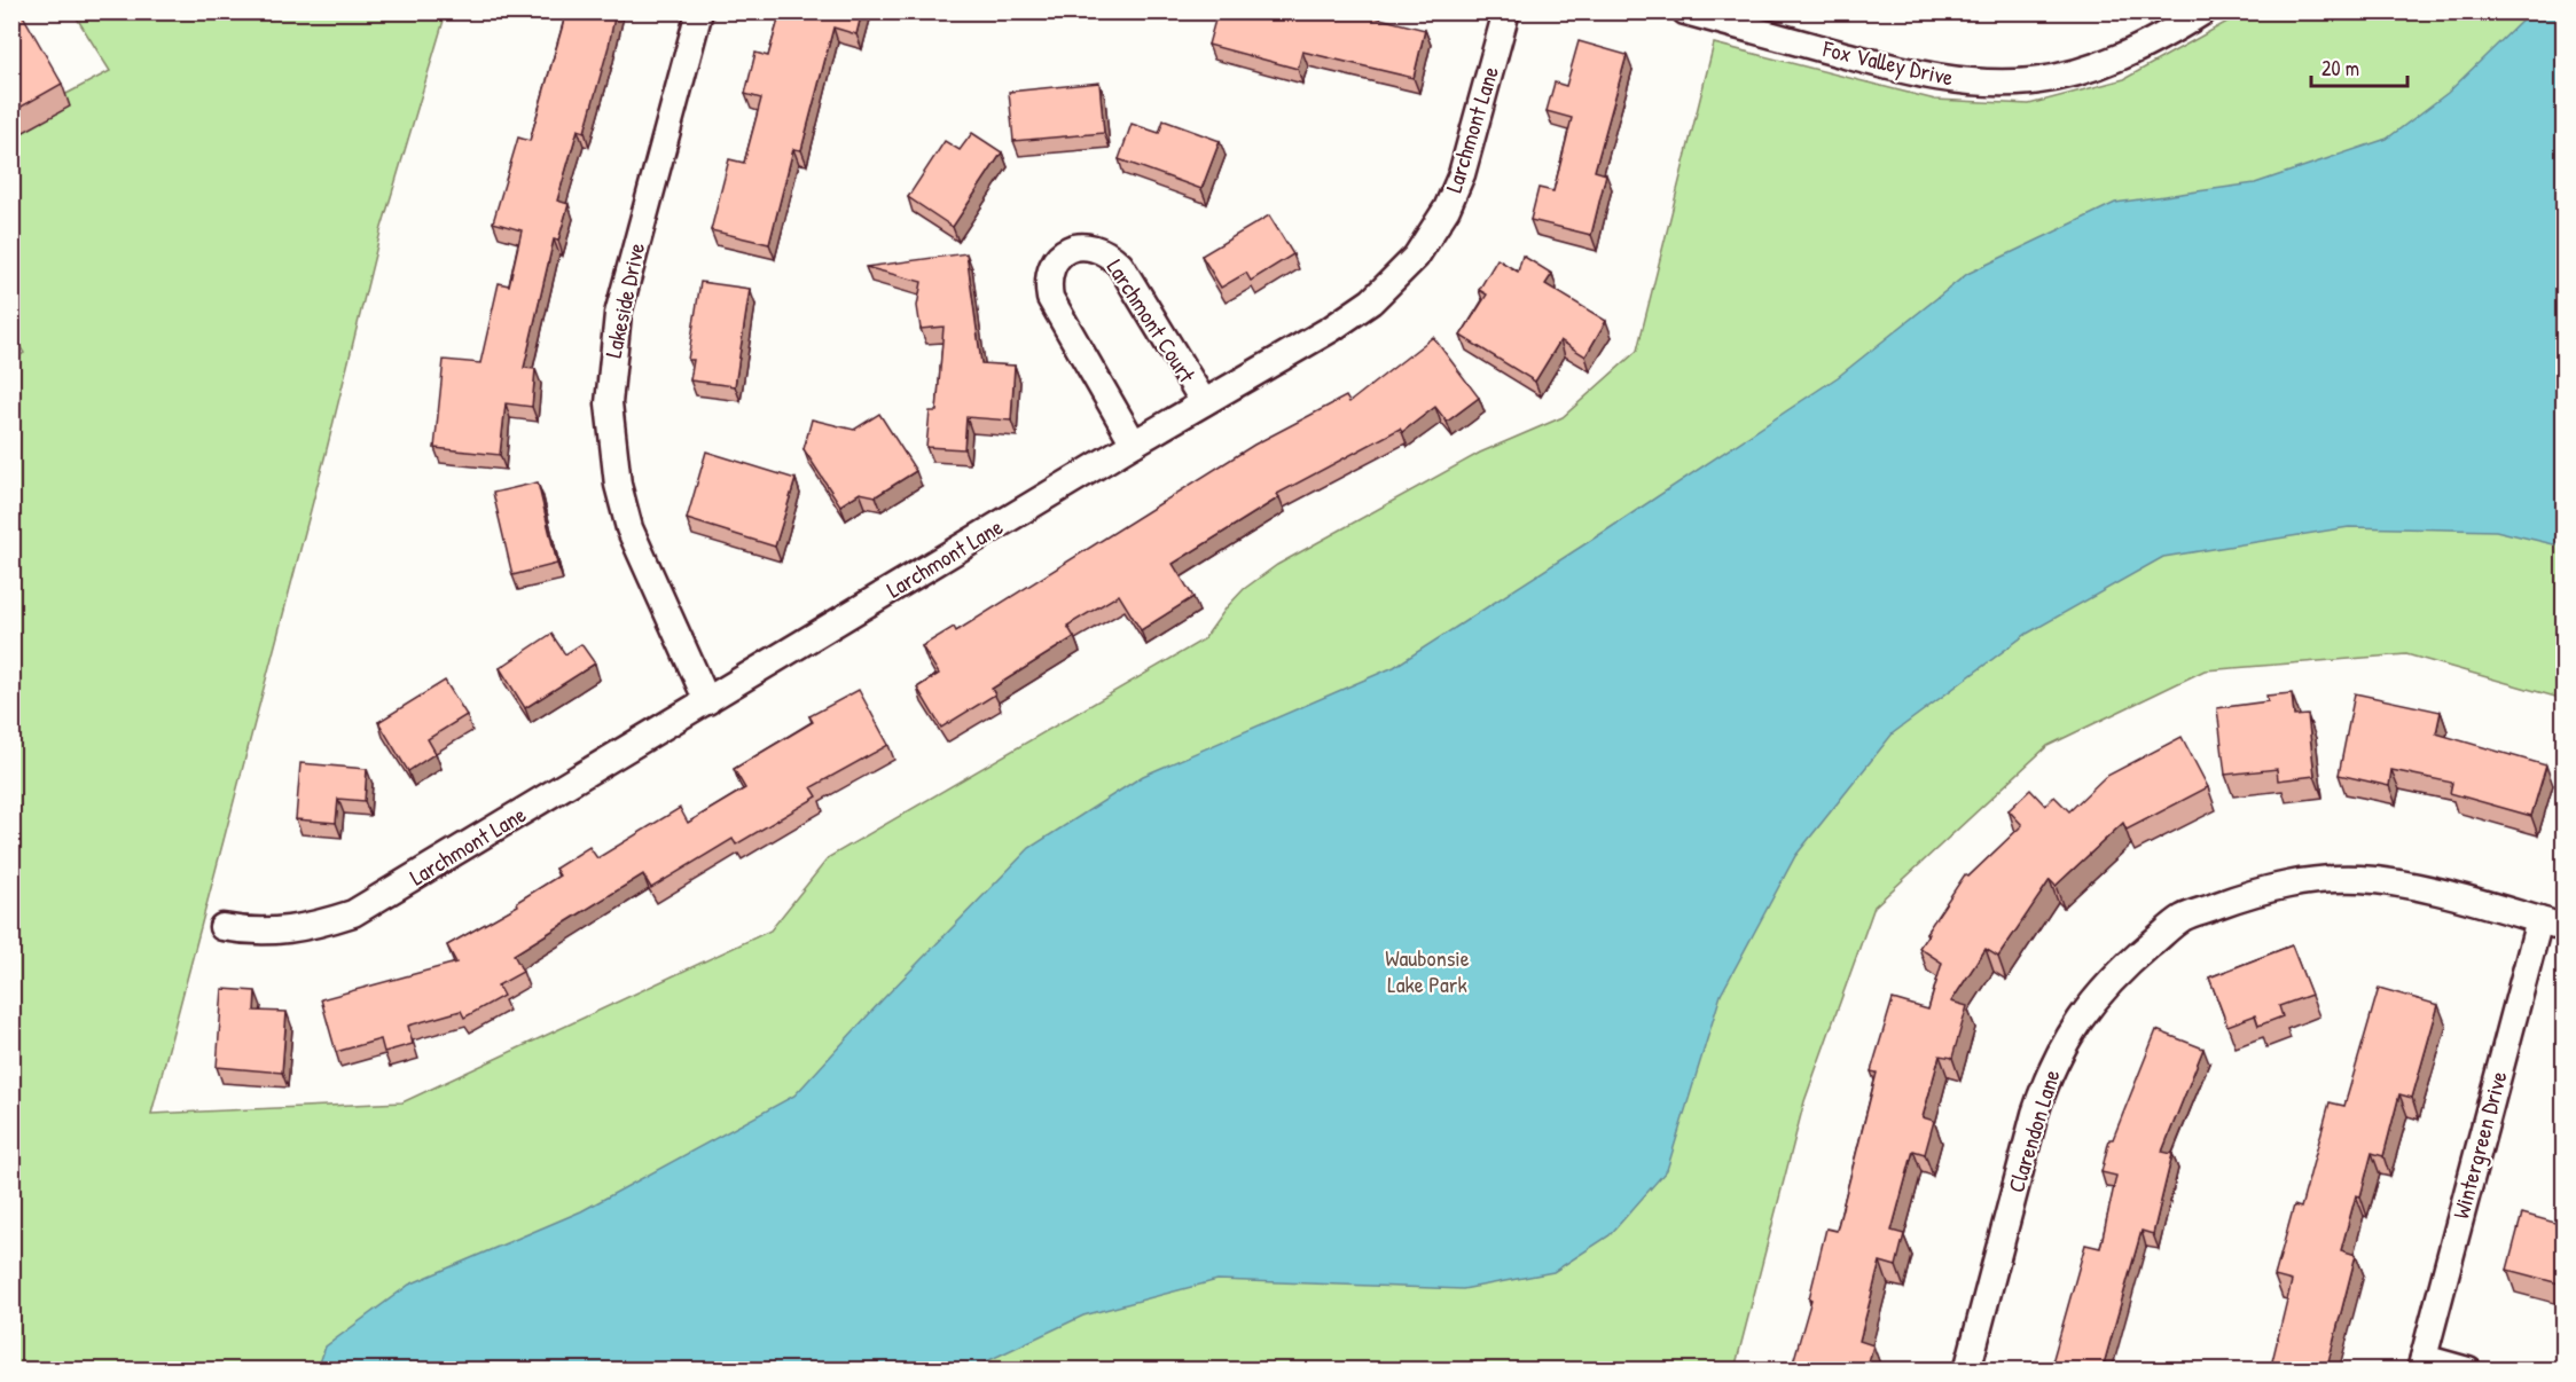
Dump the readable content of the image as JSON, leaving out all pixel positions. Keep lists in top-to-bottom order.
{
  "streets": {
    "street": [
      "Fox Valley Drive",
      "Larchmont Lane",
      "Lakeside Drive",
      "Larchmont Court",
      "Clarendon Lane",
      "Wintergreen Drive"
    ]
  },
  "crossings": [
    ["Larchmont Lane", "Lakeside Drive"],
    ["Larchmont Lane", "Larchmont Court"],
    ["Clarendon Lane", "Wintergreen Drive"]
  ],
  "parks": ["Waubonsie Lake Park"],
  "scale_bar": "20 m"
}
